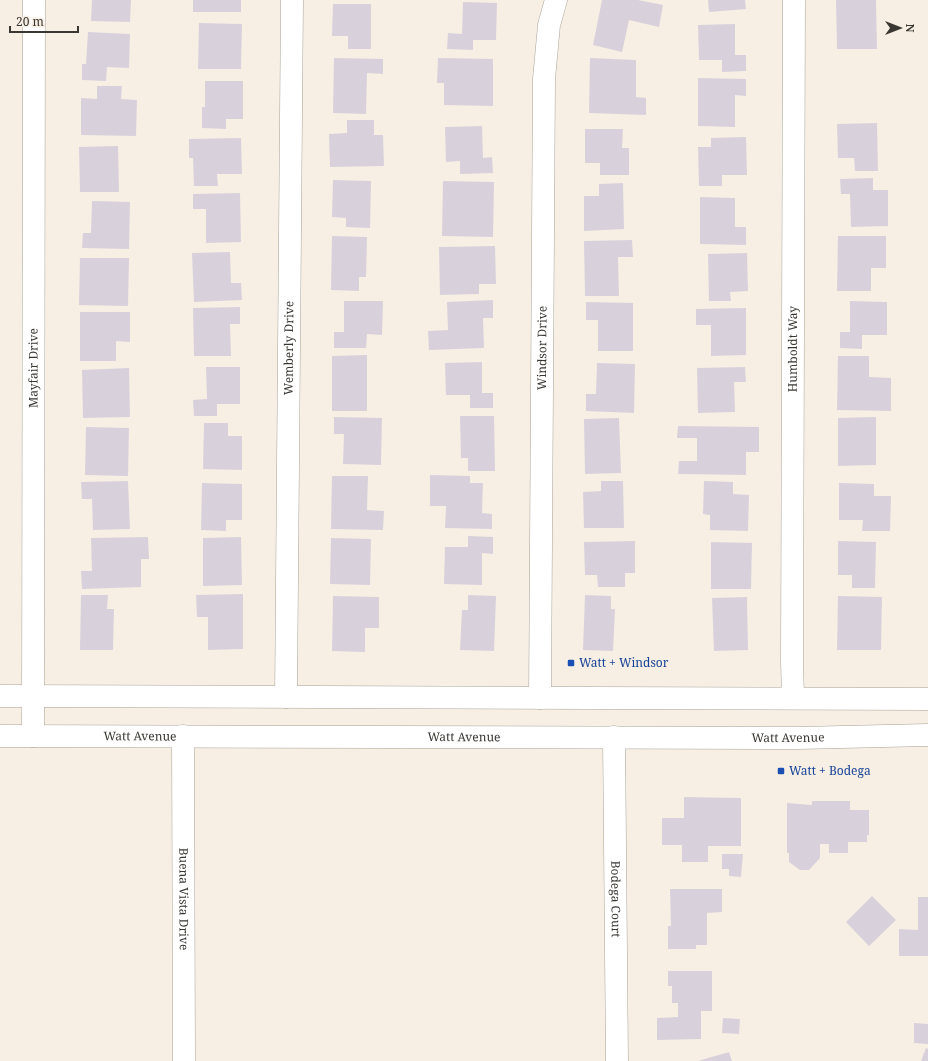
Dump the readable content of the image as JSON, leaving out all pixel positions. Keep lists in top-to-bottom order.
{
  "streets": {
    "street": [
      "Wemberly Drive",
      "Windsor Drive",
      "Humboldt Way",
      "Mayfair Drive",
      "Watt Avenue",
      "Buena Vista Drive",
      "Bodega Court"
    ]
  },
  "crossings": [
    ["Mayfair Drive", "Watt Avenue"],
    ["Watt Avenue", "Buena Vista Drive"],
    ["Watt Avenue", "Bodega Court"]
  ],
  "places": {
    "transit": ["Watt + Windsor", "Watt + Bodega"]
  },
  "scale_bar": "20 m",
  "north": "right"
}
